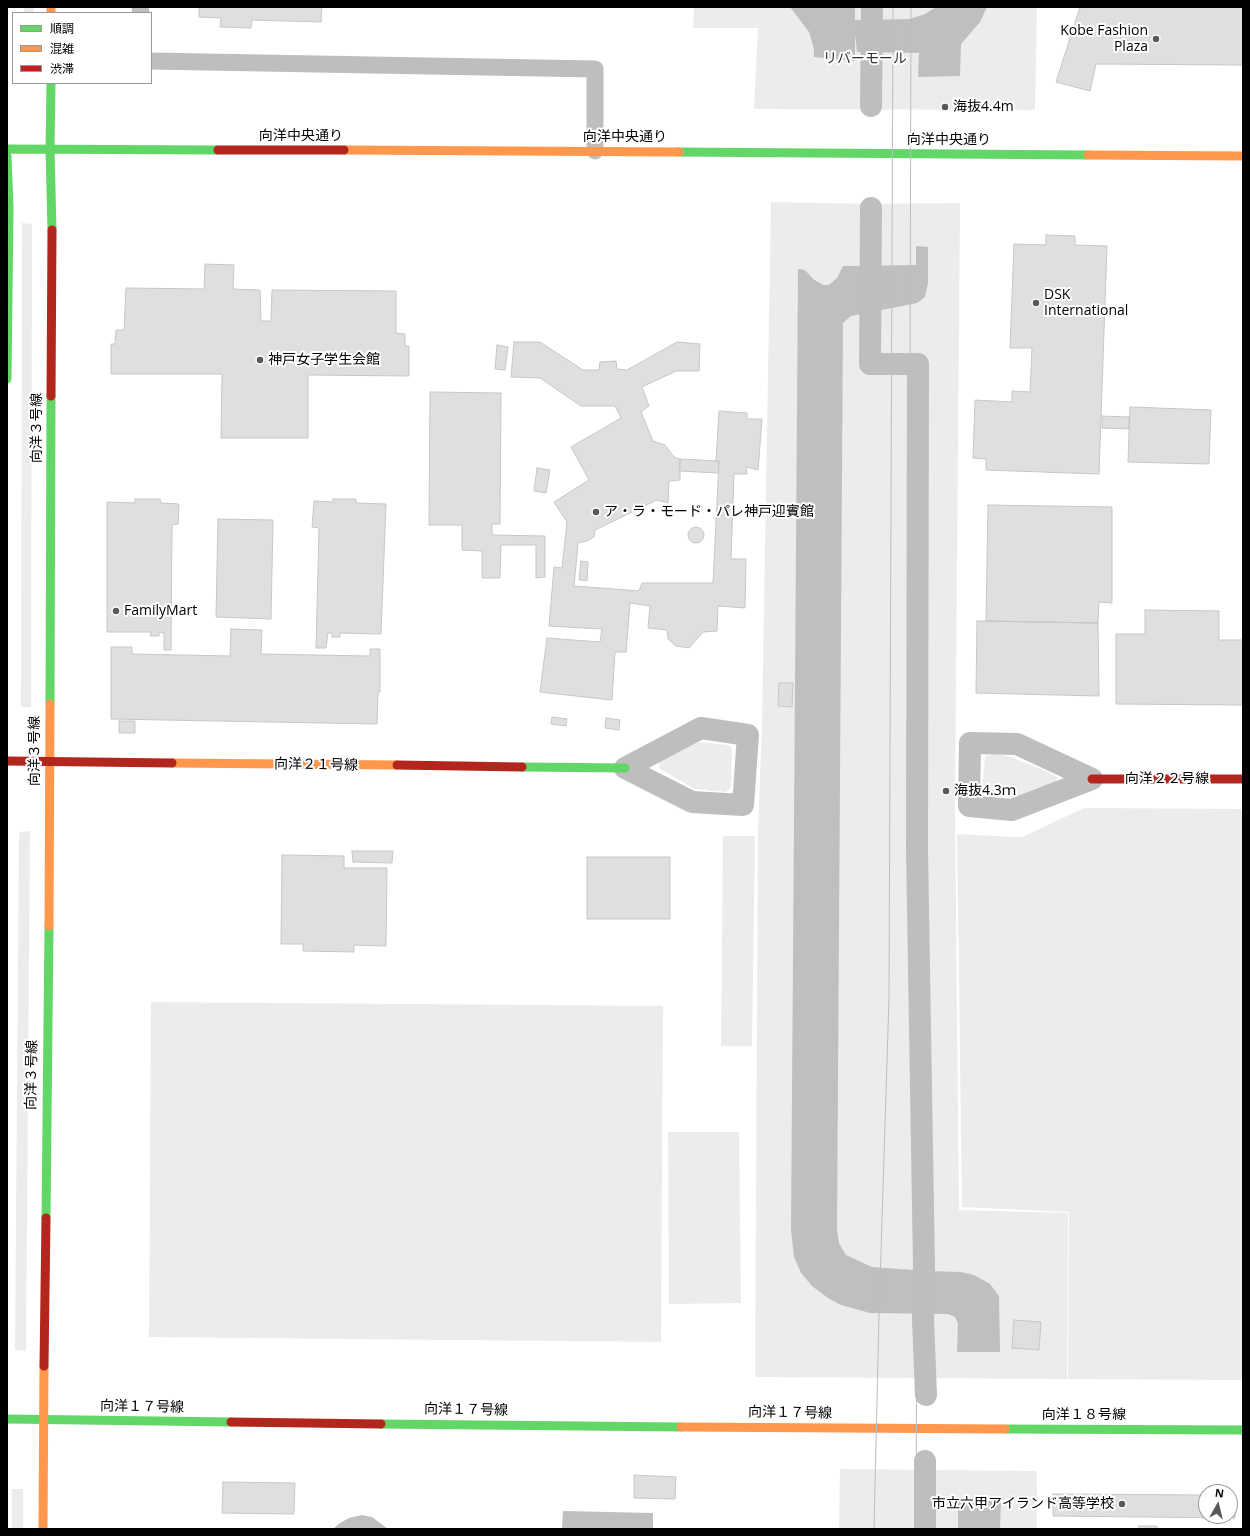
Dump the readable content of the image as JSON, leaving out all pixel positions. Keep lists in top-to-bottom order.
{
  "streets": {
    "street": [
      "向洋中央通り",
      "向洋３号線",
      "向洋２１号線",
      "向洋２２号線",
      "向洋１７号線",
      "向洋１８号線"
    ]
  },
  "crossings": [
    ["向洋中央通り", "向洋３号線"],
    ["向洋３号線", "向洋２１号線"],
    ["向洋３号線", "向洋１７号線"],
    ["向洋１７号線", "向洋１８号線"]
  ],
  "parks": ["リバーモール"],
  "places": [
    "Kobe Fashion Plaza",
    "海抜4.4m",
    "DSK International",
    "神戸女子学生会館",
    "ア・ラ・モード・パレ神戸迎賓館",
    "FamilyMart",
    "海抜4.3ｍ",
    "市立六甲アイランド高等学校"
  ],
  "legend": ["順調", "混雑", "渋滞"],
  "north": "top"
}
